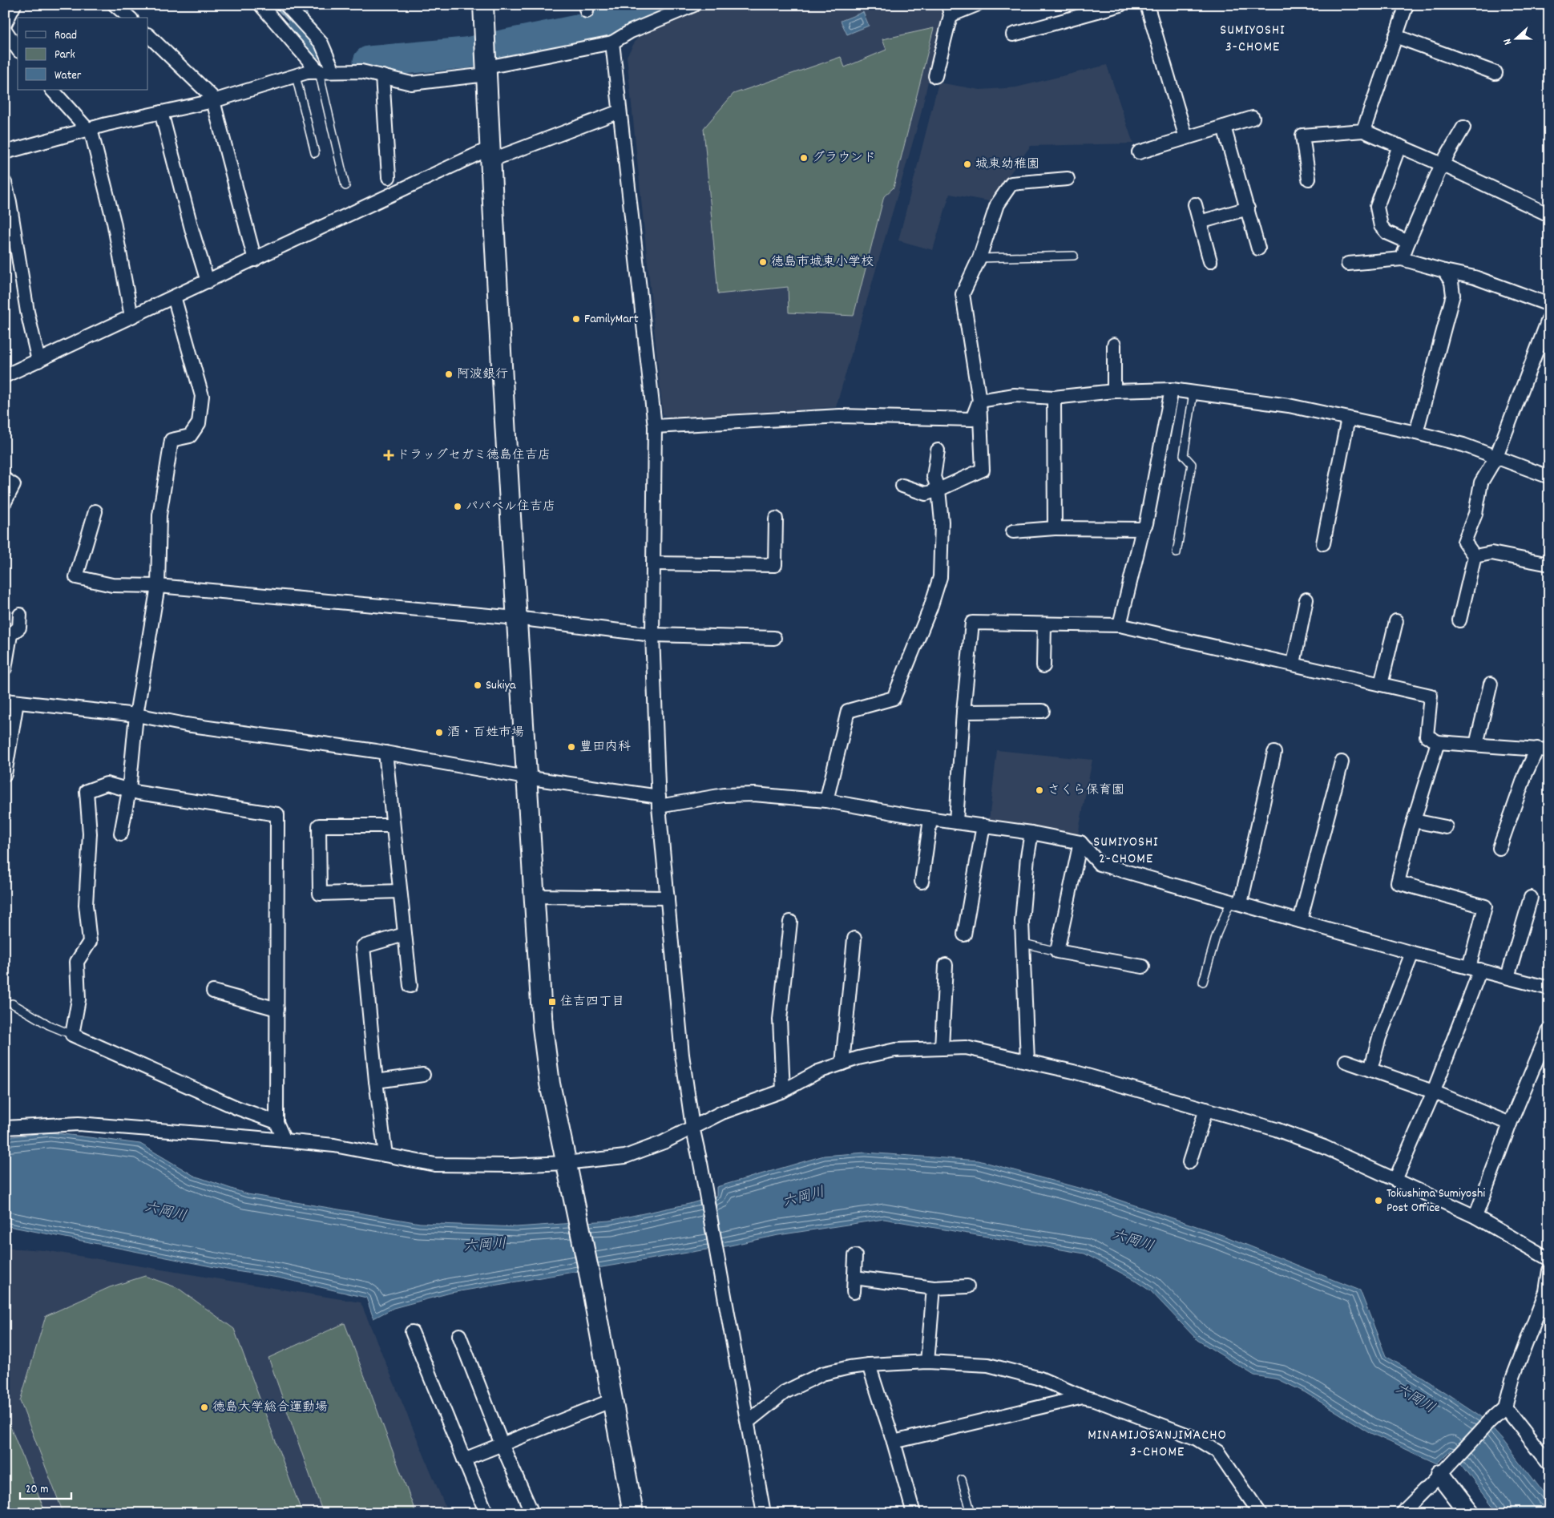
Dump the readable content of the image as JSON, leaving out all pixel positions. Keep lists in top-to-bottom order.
{
  "districts": ["SUMIYOSHI 3-CHOME", "SUMIYOSHI 2-CHOME", "MINAMIJOSANJIMACHO 3-CHOME"],
  "water": ["六岡川"],
  "places": {
    "other": [
      "グラウンド",
      "城東幼稚園",
      "徳島市城東小学校",
      "FamilyMart",
      "阿波銀行",
      "パパベル住吉店",
      "Sukiya",
      "酒・百姓市場",
      "豊田内科",
      "さくら保育園",
      "Tokushima Sumiyoshi Post Office",
      "徳島大学総合運動場"
    ],
    "health": ["ドラッグセガミ徳島住吉店"],
    "transit": ["住吉四丁目"]
  },
  "legend": ["Road", "Park", "Water"],
  "scale_bar": "20 m",
  "north": "left"
}
